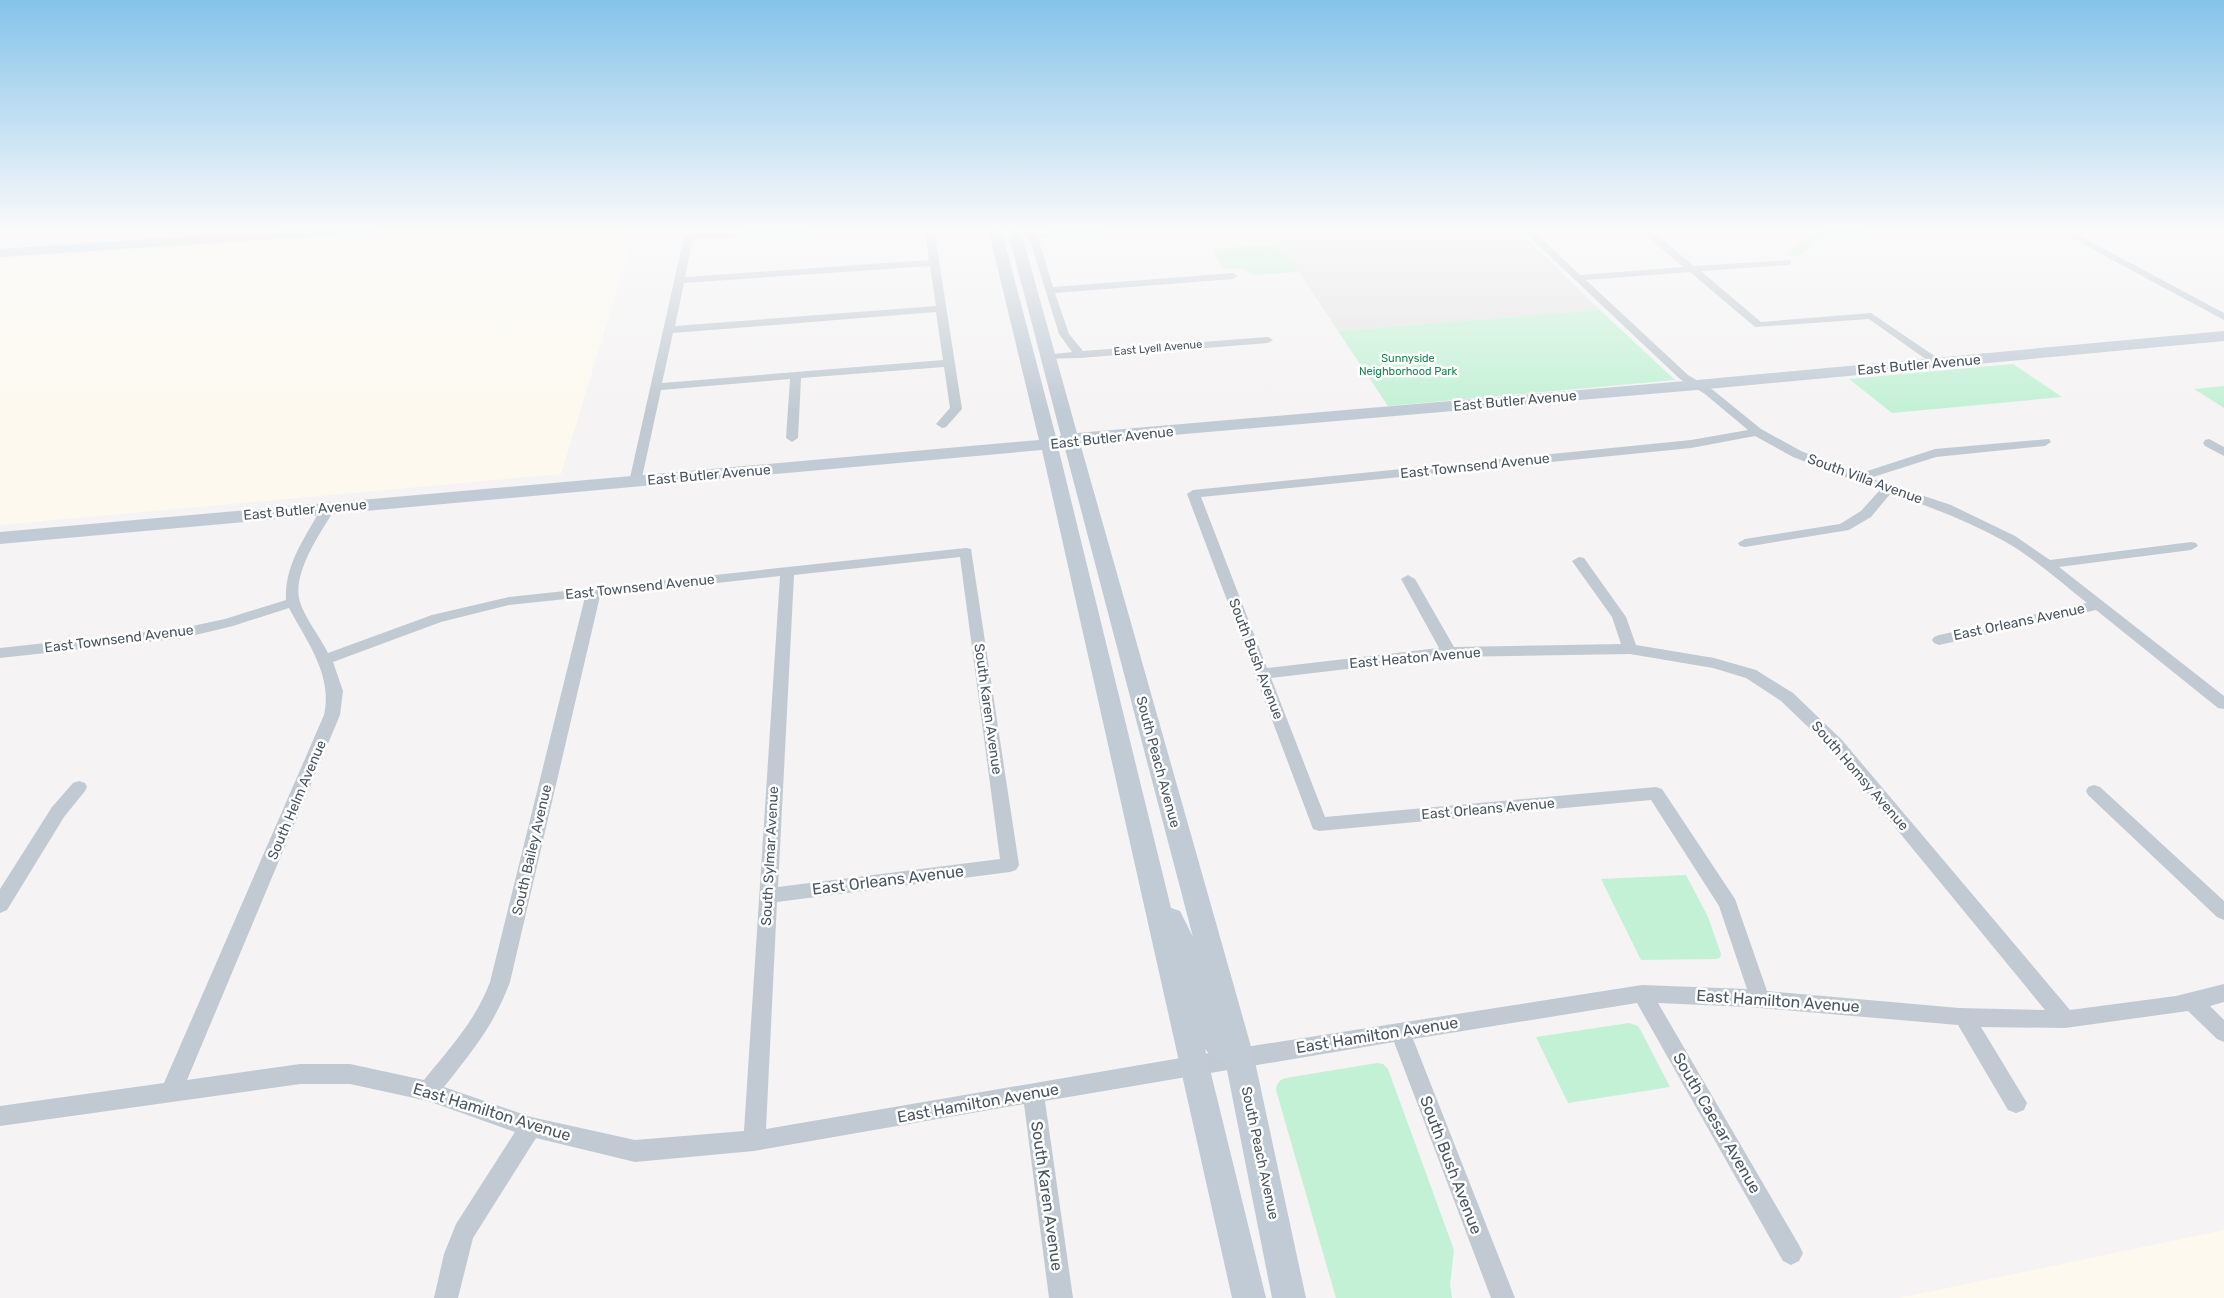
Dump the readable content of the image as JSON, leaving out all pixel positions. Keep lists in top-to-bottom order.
{
  "streets": {
    "main road": ["East Butler Avenue", "South Peach Avenue"],
    "street": [
      "East Lyell Avenue",
      "East Townsend Avenue",
      "South Villa Avenue",
      "East Orleans Avenue",
      "East Heaton Avenue",
      "South Bush Avenue",
      "South Karen Avenue",
      "South Homsy Avenue",
      "South Helm Avenue",
      "South Bailey Avenue",
      "South Sylmar Avenue",
      "East Hamilton Avenue",
      "South Caesar Avenue"
    ]
  },
  "crossings": [
    ["East Lyell Avenue", "South Peach Avenue"],
    ["East Butler Avenue", "South Villa Avenue"],
    ["East Butler Avenue", "South Peach Avenue"],
    ["East Butler Avenue", "South Helm Avenue"],
    ["East Townsend Avenue", "South Villa Avenue"],
    ["East Townsend Avenue", "South Bush Avenue"],
    ["East Townsend Avenue", "South Karen Avenue"],
    ["East Townsend Avenue", "South Helm Avenue"],
    ["East Townsend Avenue", "South Bailey Avenue"],
    ["East Townsend Avenue", "South Sylmar Avenue"],
    ["South Villa Avenue", "East Orleans Avenue"],
    ["East Orleans Avenue", "South Bush Avenue"],
    ["East Orleans Avenue", "South Karen Avenue"],
    ["East Orleans Avenue", "South Sylmar Avenue"],
    ["East Orleans Avenue", "East Hamilton Avenue"],
    ["East Heaton Avenue", "South Bush Avenue"],
    ["East Heaton Avenue", "South Homsy Avenue"],
    ["South Bush Avenue", "East Hamilton Avenue"],
    ["South Karen Avenue", "East Hamilton Avenue"],
    ["South Peach Avenue", "East Hamilton Avenue"],
    ["South Homsy Avenue", "East Hamilton Avenue"],
    ["South Helm Avenue", "East Hamilton Avenue"],
    ["South Bailey Avenue", "East Hamilton Avenue"],
    ["South Sylmar Avenue", "East Hamilton Avenue"],
    ["East Hamilton Avenue", "South Caesar Avenue"]
  ],
  "parks": ["Sunnyside Neighborhood Park"]
}
